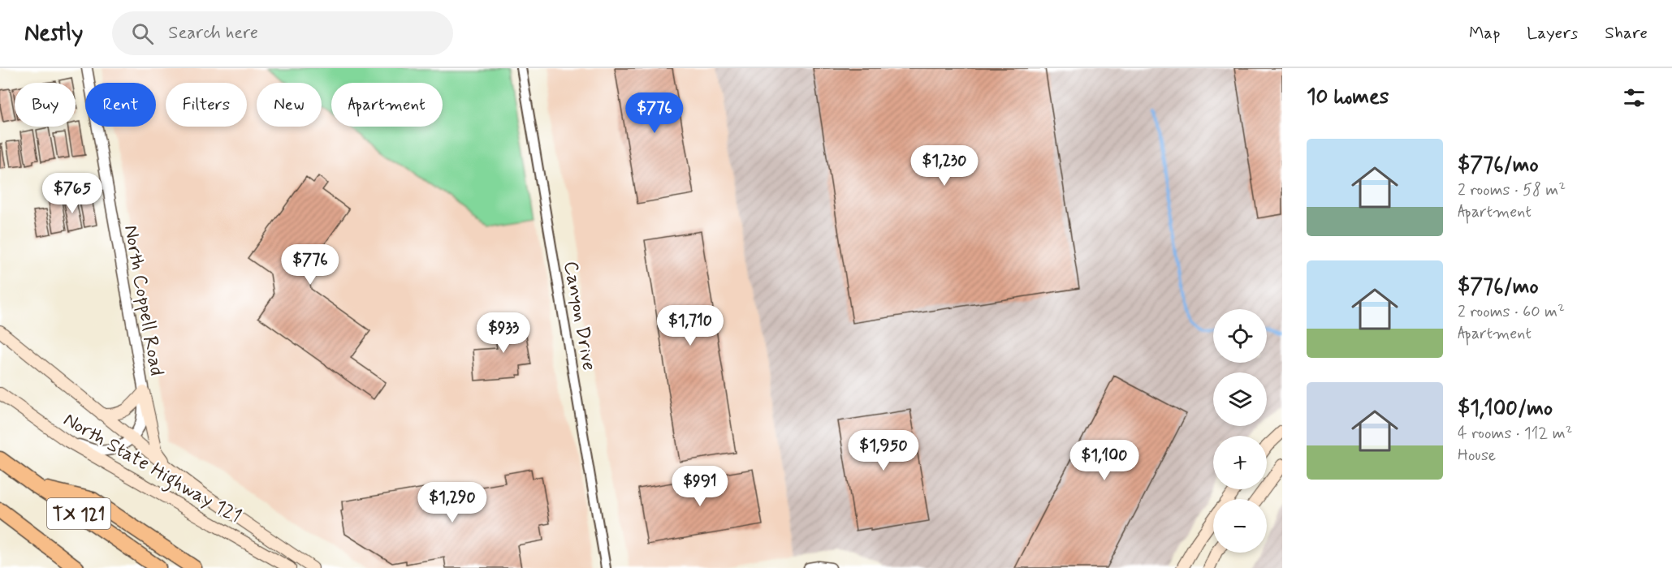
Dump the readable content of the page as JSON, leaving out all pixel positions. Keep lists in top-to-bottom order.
{
  "streets": {
    "highway": ["TX 121"],
    "main road": ["North State Highway 121"],
    "street": ["North Coppell Road", "Canyon Drive"]
  },
  "page": {
    "header": "Nestly",
    "search": "Search here",
    "nav": ["Map", "Layers", "Share"],
    "heading": "10 homes",
    "chip": [
      "Buy",
      "Rent",
      "Filters",
      "New",
      "Apartment"
    ],
    "price": [
      "$776",
      "$1,230",
      "$765",
      "$776",
      "$1,710",
      "$933",
      "$1,950",
      "$1,100",
      "$991",
      "$1,290"
    ],
    "list": [
      {
        "name": "$776/mo",
        "note": "2 rooms · 58 m² · Apartment"
      },
      {
        "name": "$776/mo",
        "note": "2 rooms · 60 m² · Apartment"
      },
      {
        "name": "$1,100/mo",
        "note": "4 rooms · 112 m² · House"
      }
    ],
    "map_buttons": ["+", "−"]
  }
}
